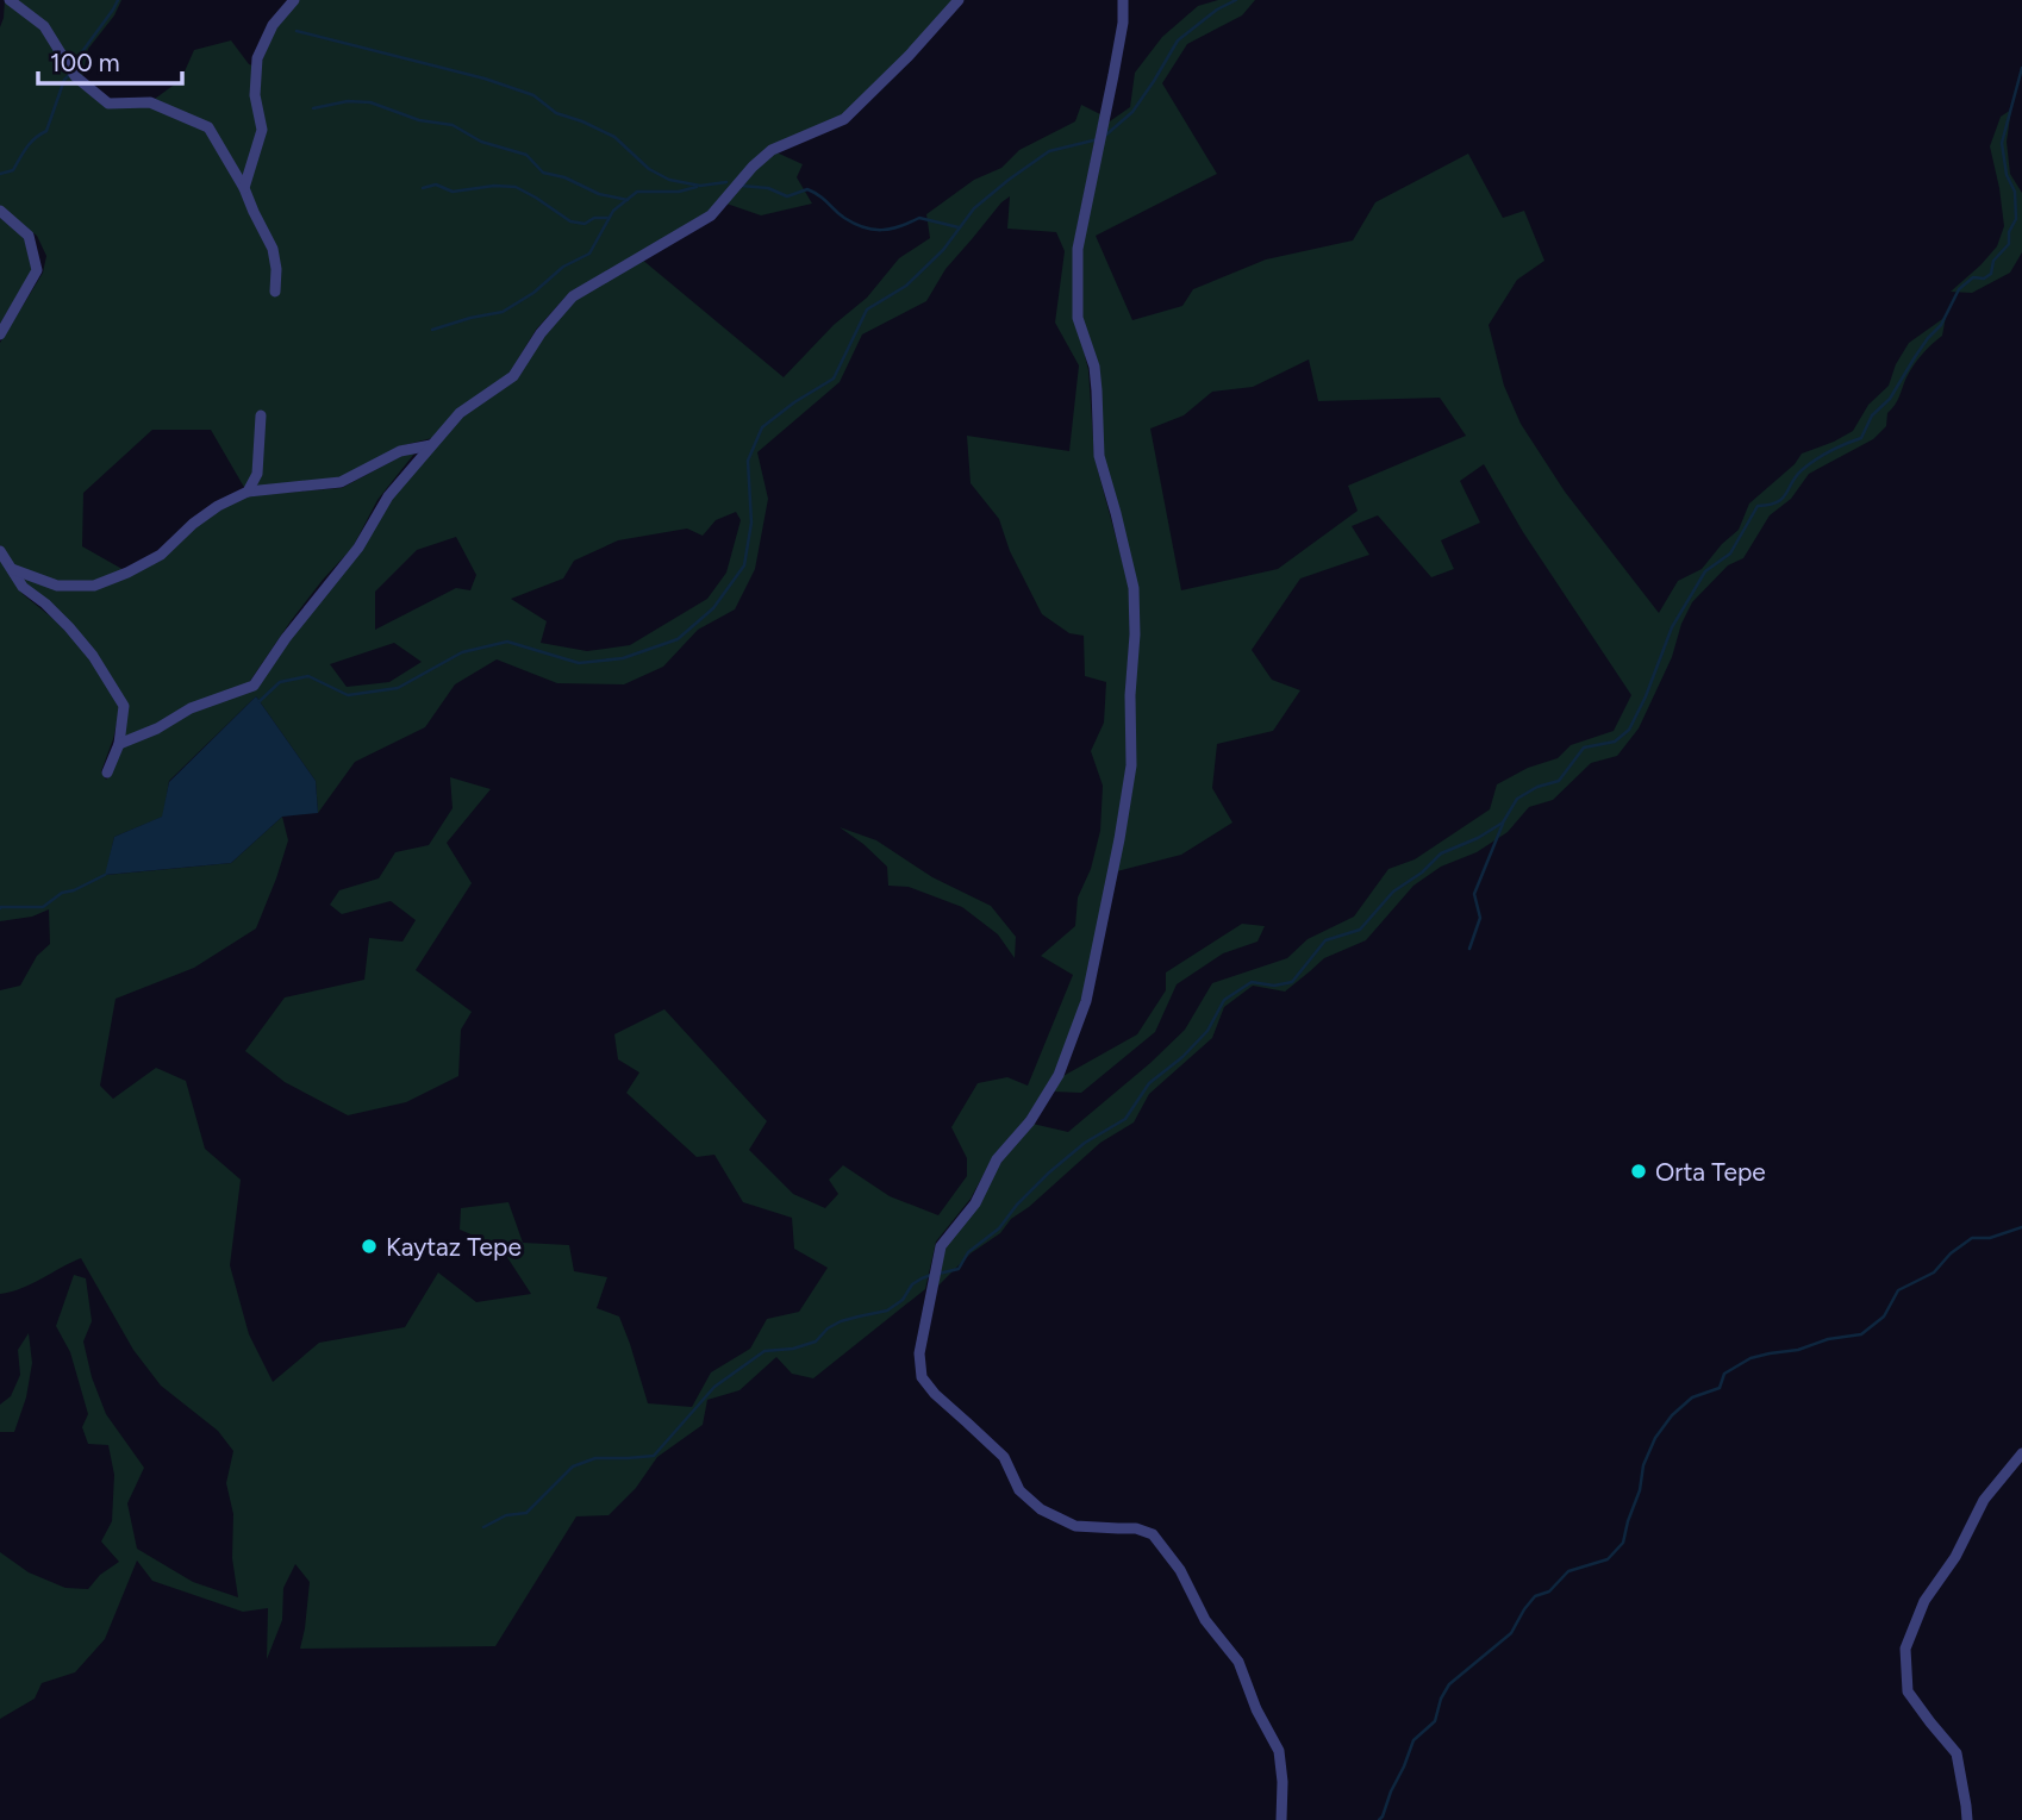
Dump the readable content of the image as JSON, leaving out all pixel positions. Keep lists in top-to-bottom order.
{
  "places": ["Orta Tepe", "Kaytaz Tepe"],
  "scale_bar": "100 m"
}
